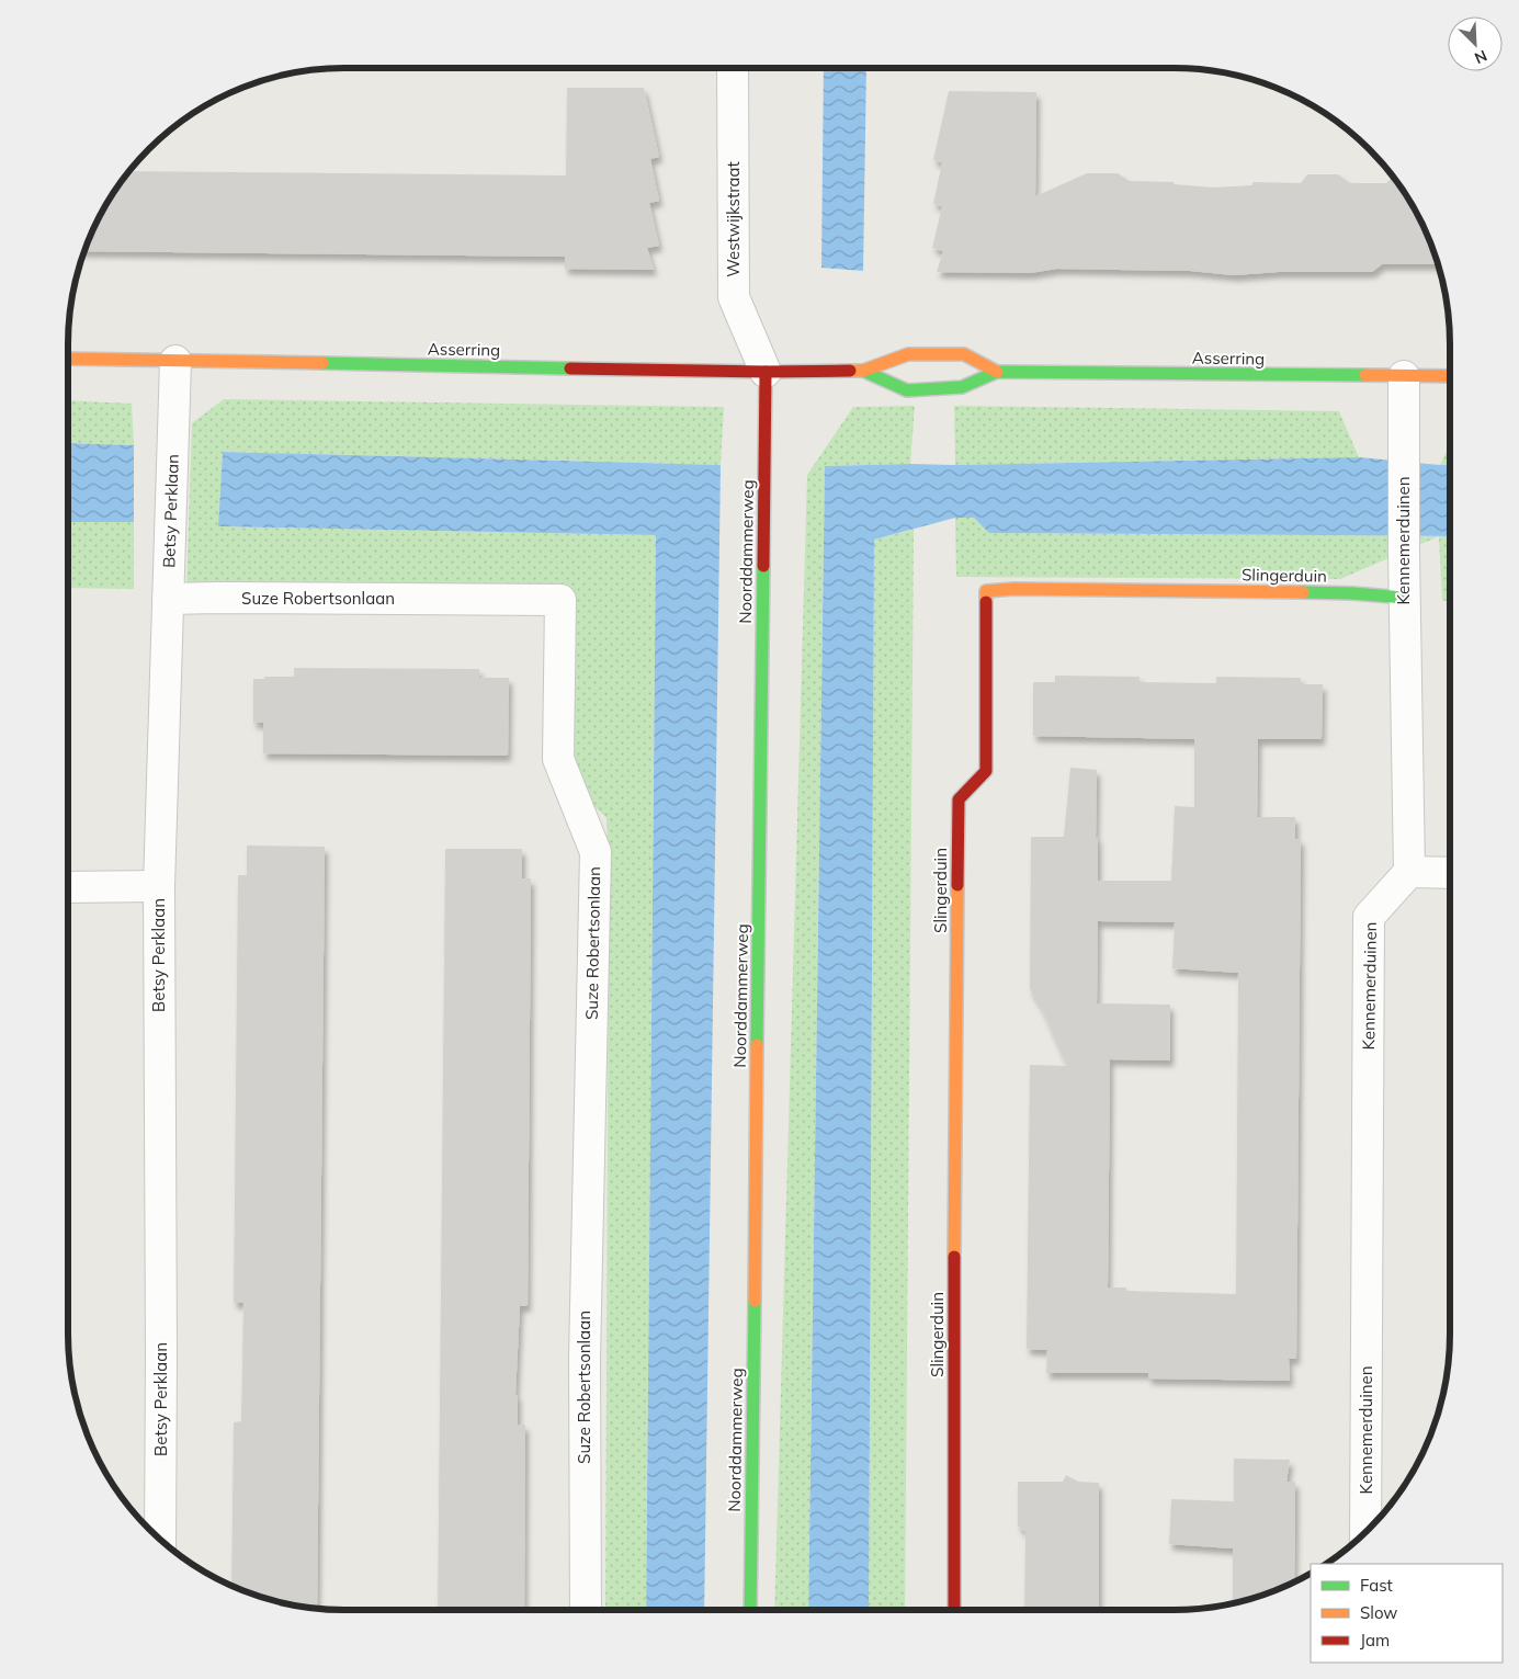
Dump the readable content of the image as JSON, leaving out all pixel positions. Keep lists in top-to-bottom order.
{
  "streets": {
    "street": [
      "Westwijkstraat",
      "Asserring",
      "Betsy Perklaan",
      "Kennemerduinen",
      "Noorddammerweg",
      "Slingerduin",
      "Suze Robertsonlaan"
    ]
  },
  "crossings": [
    ["Westwijkstraat", "Asserring"],
    ["Westwijkstraat", "Noorddammerweg"],
    ["Asserring", "Betsy Perklaan"],
    ["Asserring", "Kennemerduinen"],
    ["Asserring", "Noorddammerweg"],
    ["Betsy Perklaan", "Suze Robertsonlaan"],
    ["Kennemerduinen", "Slingerduin"]
  ],
  "legend": ["Fast", "Slow", "Jam"],
  "north": "bottom right"
}
